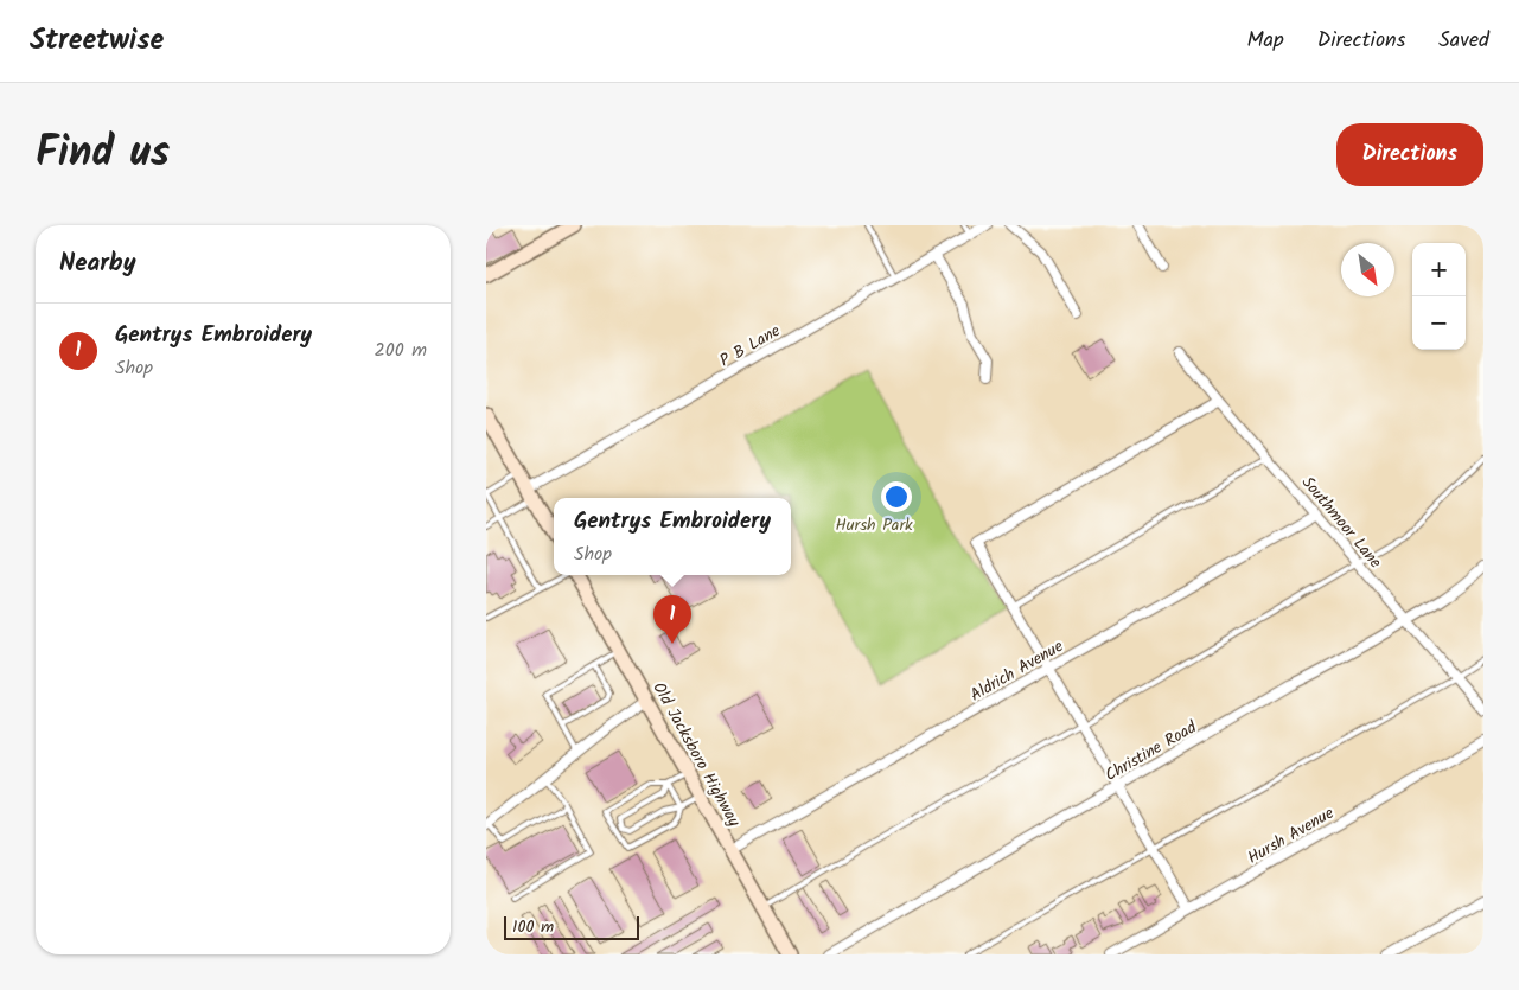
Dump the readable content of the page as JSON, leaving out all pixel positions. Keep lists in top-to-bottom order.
{
  "streets": {
    "main road": ["Old Jacksboro Highway"],
    "street": [
      "P B Lane",
      "Southmoor Lane",
      "Aldrich Avenue",
      "Christine Road",
      "Hursh Avenue"
    ]
  },
  "crossings": [
    ["Southmoor Lane", "Aldrich Avenue"],
    ["Southmoor Lane", "Christine Road"],
    ["Aldrich Avenue", "Old Jacksboro Highway"]
  ],
  "parks": ["Hursh Park"],
  "scale_bar": "100 m",
  "north": "bottom right",
  "page": {
    "header": "Streetwise",
    "nav": ["Map", "Directions", "Saved"],
    "title": "Find us",
    "buttons": "Directions",
    "heading": "Nearby",
    "map_buttons": ["+", "−"],
    "list": [
      {
        "mark": "1",
        "name": "Gentrys Embroidery",
        "note": "Shop",
        "value": "200 m"
      }
    ],
    "popup": ["Gentrys Embroidery", "Shop"],
    "pins": "1",
    "scale": "100 m"
  }
}
